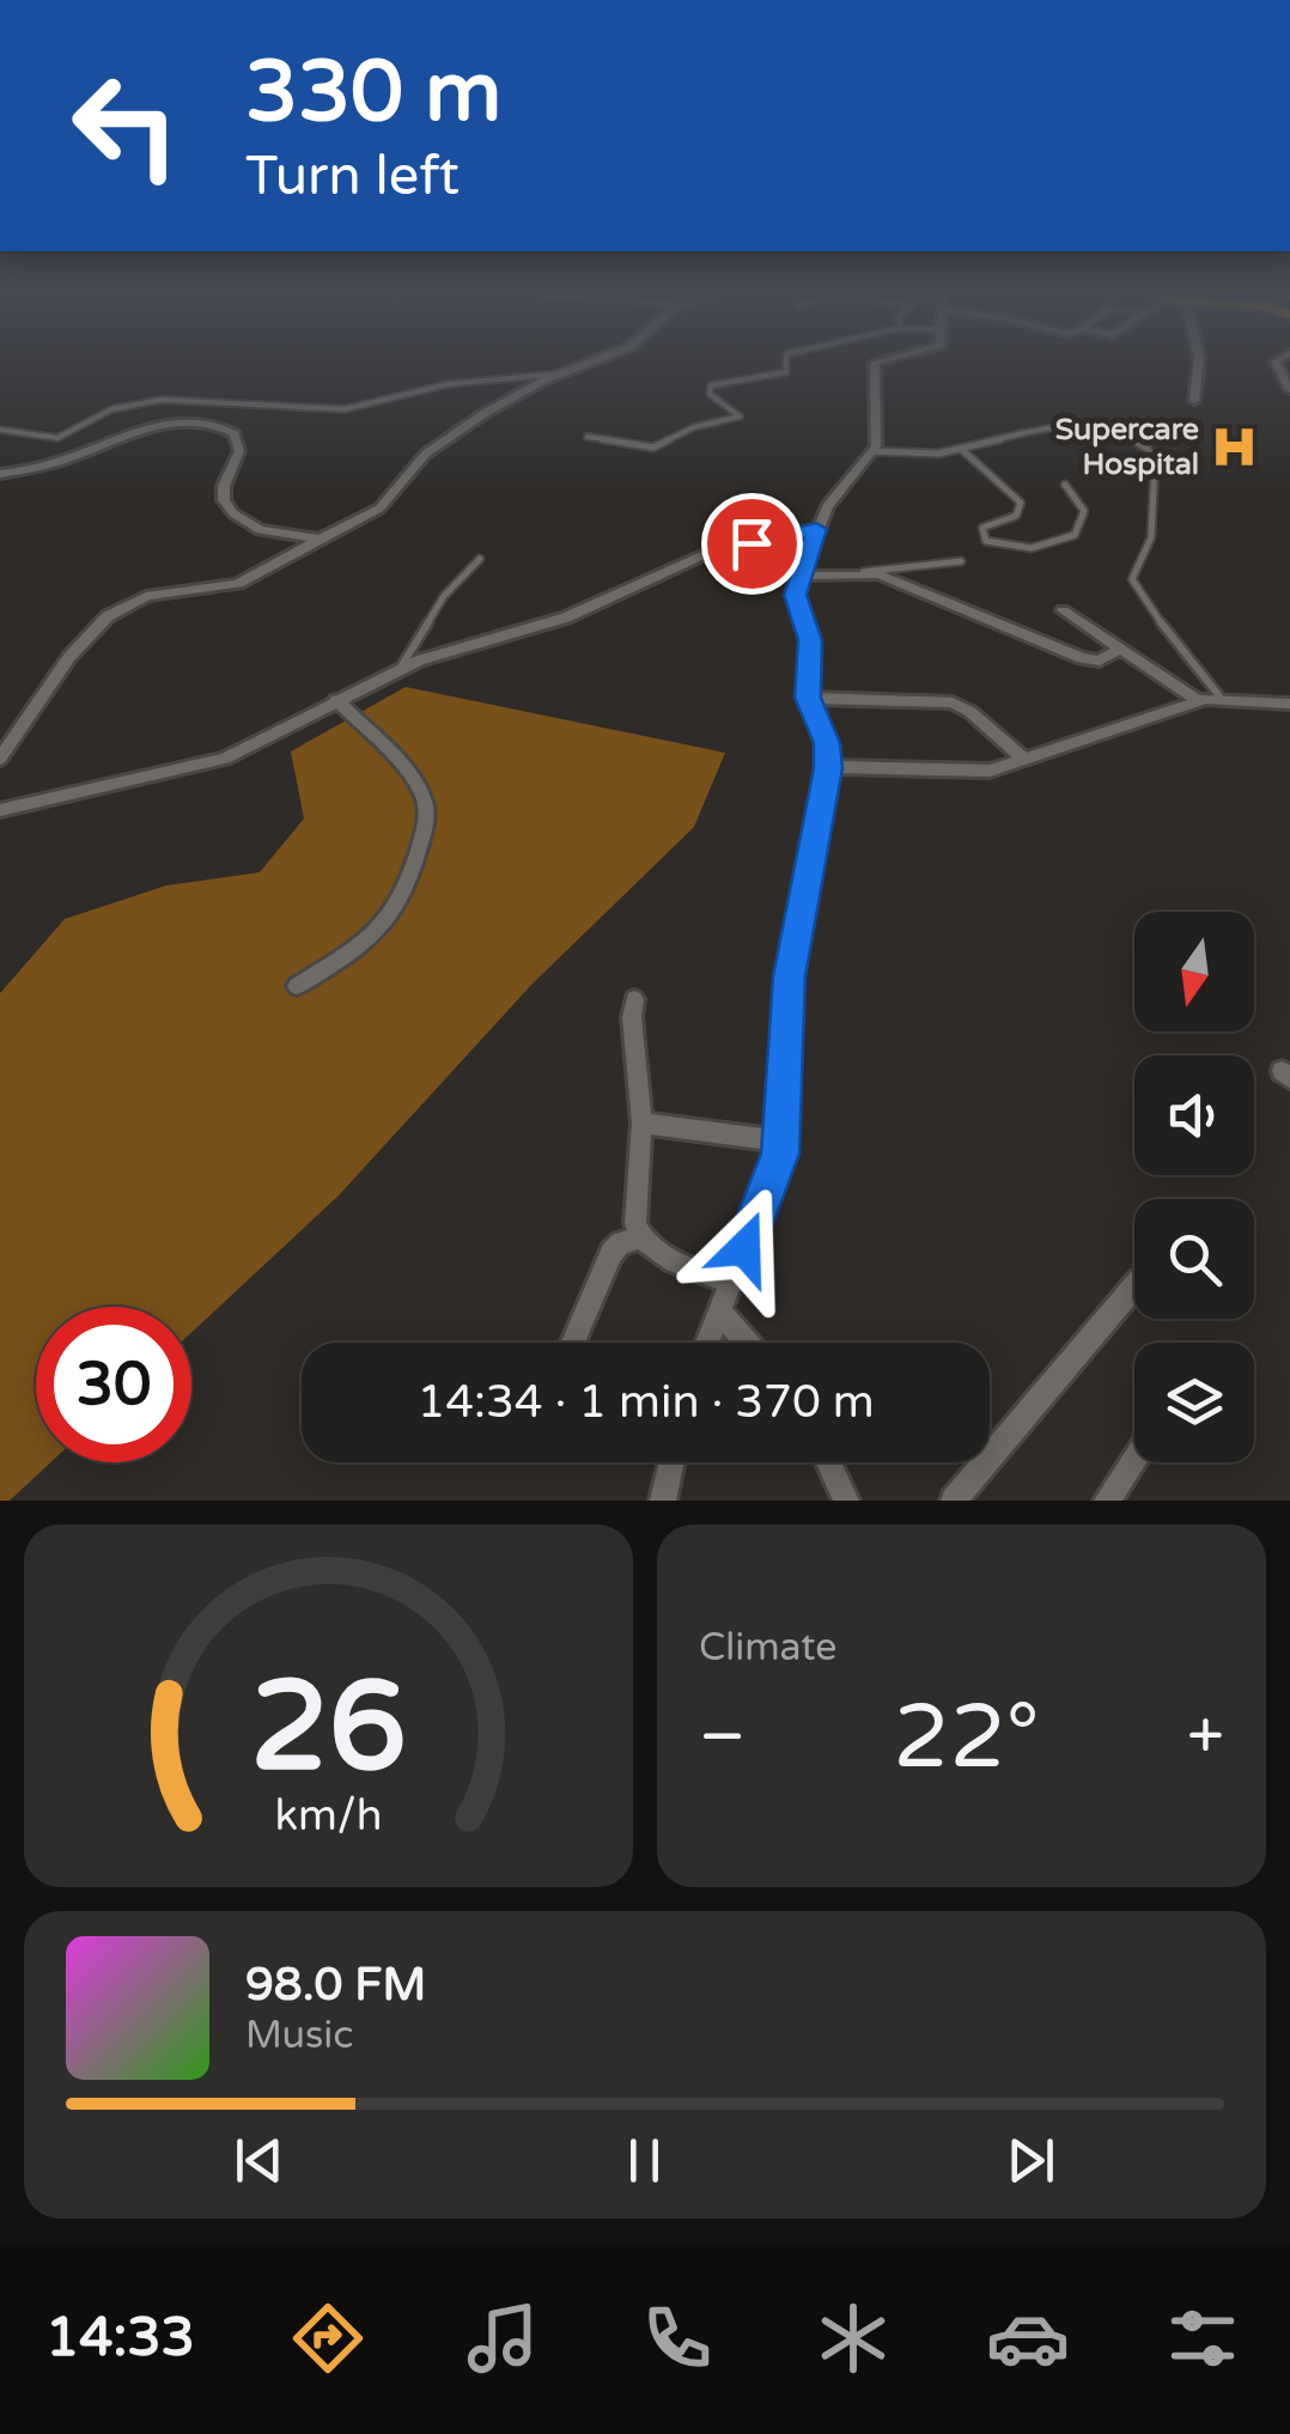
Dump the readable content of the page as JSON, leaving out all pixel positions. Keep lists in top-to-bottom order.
{
  "places": {
    "hospital": ["Supercare Hospital"]
  },
  "north": "bottom",
  "page": {
    "turn": ["330 m", "Turn left"],
    "limit": "30",
    "trip": "14:34 · 1 min · 370 m",
    "tile": "Climate",
    "heat": ["−", "22°", "+"],
    "song": ["98.0 FM", "Music"],
    "tabs": "14:33",
    "gauge": ["26", "km/h"]
  }
}
